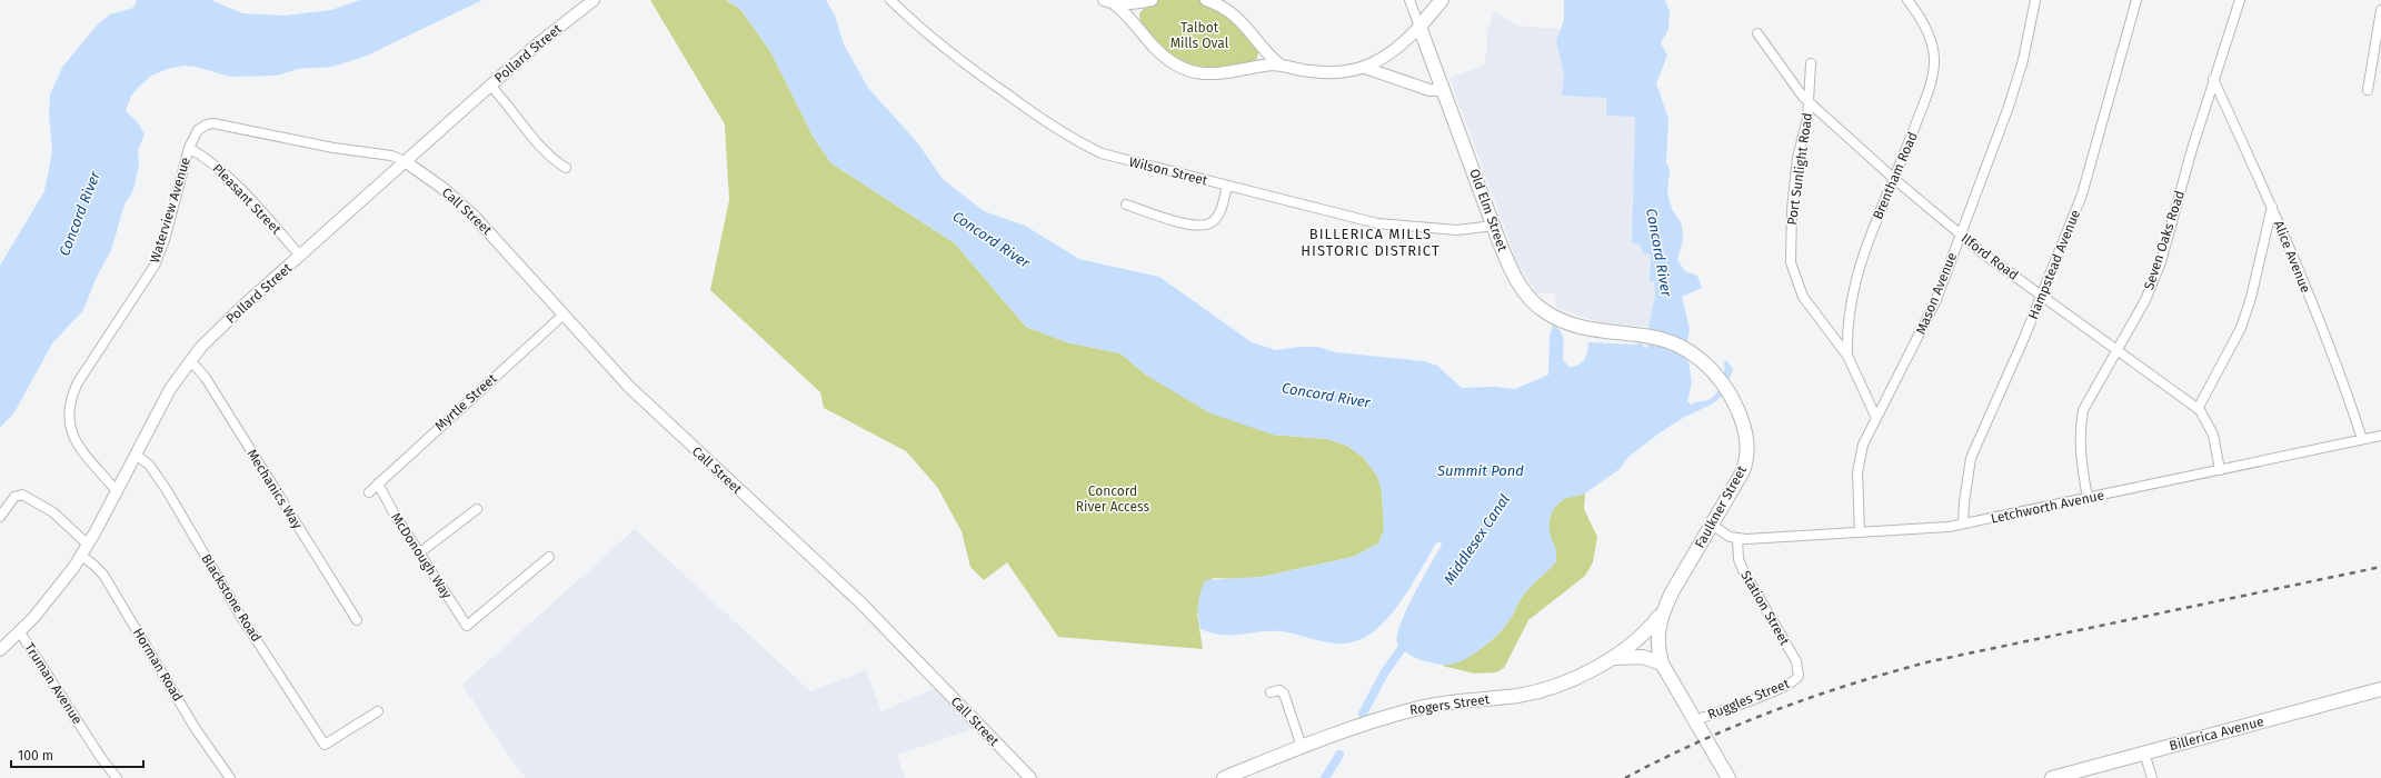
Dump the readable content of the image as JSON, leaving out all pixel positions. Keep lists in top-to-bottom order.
{
  "streets": {
    "main road": [
      "Old Elm Street",
      "Faulkner Street",
      "Rogers Street",
      "Billerica Avenue"
    ],
    "street": [
      "Pollard Street",
      "Port Sunlight Road",
      "Wilson Street",
      "Brentham Road",
      "Pleasant Street",
      "Waterview Avenue",
      "Call Street",
      "Seven Oaks Road",
      "Ilford Road",
      "Alice Avenue",
      "Hampstead Avenue",
      "Mason Avenue",
      "Myrtle Street",
      "Mechanics Way",
      "Letchworth Avenue",
      "McDonough Way",
      "Blackstone Road",
      "Station Street",
      "Horman Road",
      "Truman Avenue",
      "Ruggles Street"
    ]
  },
  "crossings": [
    ["Pollard Street", "Pleasant Street"],
    ["Pollard Street", "Waterview Avenue"],
    ["Pollard Street", "Call Street"],
    ["Pollard Street", "Mechanics Way"],
    ["Pollard Street", "Blackstone Road"],
    ["Pollard Street", "Horman Road"],
    ["Pollard Street", "Truman Avenue"],
    ["Port Sunlight Road", "Brentham Road"],
    ["Port Sunlight Road", "Ilford Road"],
    ["Wilson Street", "Old Elm Street"],
    ["Brentham Road", "Ilford Road"],
    ["Pleasant Street", "Waterview Avenue"],
    ["Waterview Avenue", "Call Street"],
    ["Old Elm Street", "Faulkner Street"],
    ["Call Street", "Myrtle Street"],
    ["Seven Oaks Road", "Ilford Road"],
    ["Seven Oaks Road", "Alice Avenue"],
    ["Seven Oaks Road", "Letchworth Avenue"],
    ["Ilford Road", "Hampstead Avenue"],
    ["Ilford Road", "Mason Avenue"],
    ["Ilford Road", "Letchworth Avenue"],
    ["Alice Avenue", "Letchworth Avenue"],
    ["Hampstead Avenue", "Letchworth Avenue"],
    ["Mason Avenue", "Letchworth Avenue"],
    ["Myrtle Street", "McDonough Way"],
    ["Faulkner Street", "Rogers Street"],
    ["Letchworth Avenue", "Station Street"],
    ["Station Street", "Ruggles Street"]
  ],
  "districts": ["BILLERICA MILLS HISTORIC DISTRICT"],
  "water": ["Concord River", "Summit Pond", "Middlesex Canal"],
  "parks": ["Talbot Mills Oval", "Concord River Access"],
  "scale_bar": "100 m"
}
